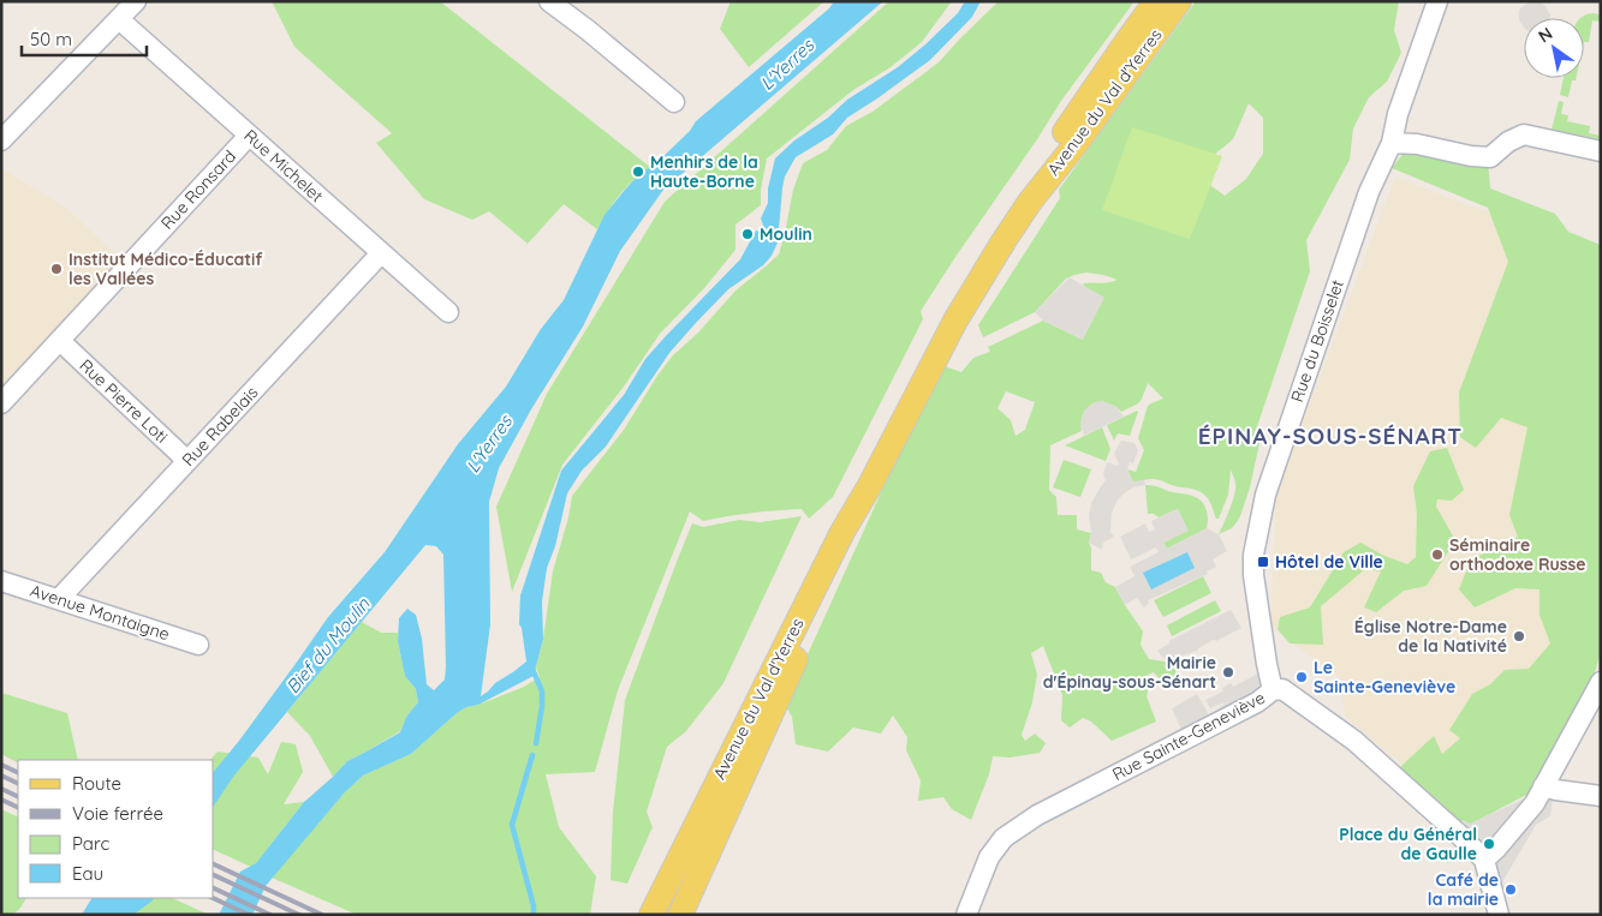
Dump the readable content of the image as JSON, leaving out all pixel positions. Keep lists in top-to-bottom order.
{
  "streets": {
    "main road": ["Avenue du Val d'Yerres"],
    "street": [
      "Rue Michelet",
      "Rue Ronsard",
      "Rue du Boisselet",
      "Rue Pierre Loti",
      "Rue Rabelais",
      "Avenue Montaigne",
      "Rue Sainte-Geneviève"
    ]
  },
  "crossings": [
    ["Rue Michelet", "Rue Ronsard"],
    ["Rue Michelet", "Rue Rabelais"],
    ["Rue Ronsard", "Rue Pierre Loti"],
    ["Rue du Boisselet", "Rue Sainte-Geneviève"],
    ["Rue Pierre Loti", "Rue Rabelais"],
    ["Rue Rabelais", "Avenue Montaigne"]
  ],
  "districts": ["ÉPINAY-SOUS-SÉNART"],
  "water": ["L'Yerres", "Bief du Moulin"],
  "places": {
    "other": [
      "Menhirs de la Haute-Borne",
      "Moulin",
      "Institut Médico-Éducatif les Vallées",
      "Séminaire orthodoxe Russe",
      "Église Notre-Dame de la Nativité",
      "Mairie d'Épinay-sous-Sénart",
      "Le Sainte-Geneviève",
      "Place du Général de Gaulle",
      "Café de la mairie"
    ],
    "transit": ["Hôtel de Ville"]
  },
  "legend": [
    "Route",
    "Voie ferrée",
    "Parc",
    "Eau"
  ],
  "scale_bar": "50 m",
  "north": "top left"
}
